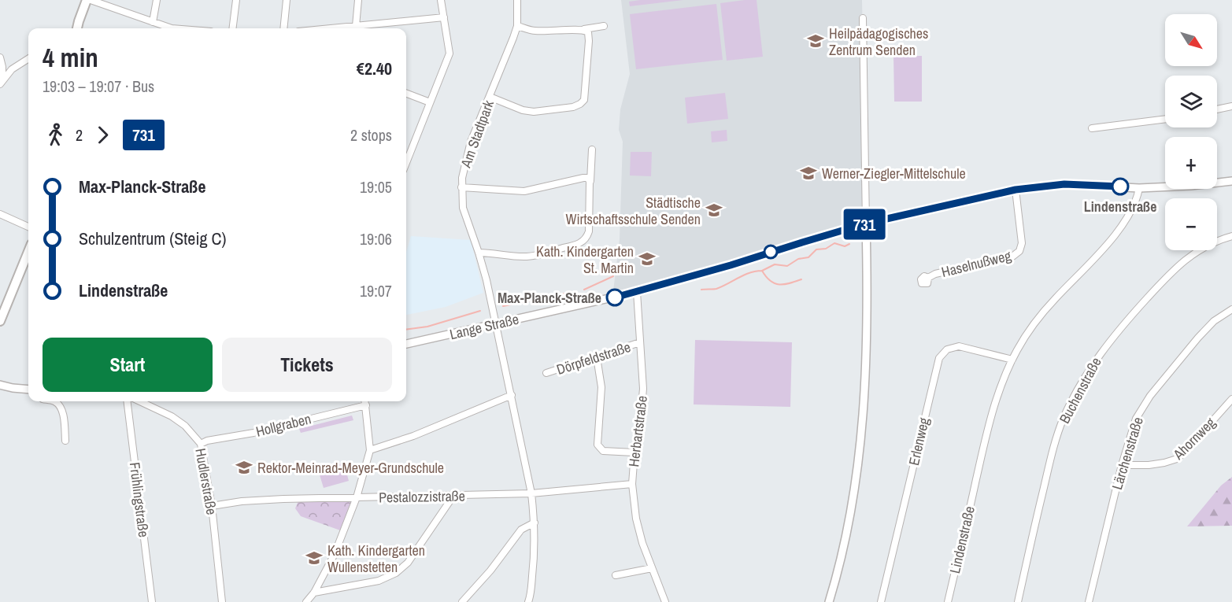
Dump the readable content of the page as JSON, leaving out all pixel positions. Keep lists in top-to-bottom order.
{
  "streets": {
    "street": [
      "Am Stadtpark",
      "Haselnußweg",
      "Lange Straße",
      "Dörpfeldstraße",
      "Buchenstraße",
      "Hollgraben",
      "Herbartstraße",
      "Ahornweg",
      "Erlenweg",
      "Lärchenstraße",
      "Hudlerstraße",
      "Pestalozzistraße",
      "Frühlingstraße",
      "Lindenstraße"
    ]
  },
  "crossings": [
    ["Am Stadtpark", "Lange Straße"],
    ["Haselnußweg", "Lange Straße"],
    ["Lange Straße", "Herbartstraße"],
    ["Lange Straße", "Lindenstraße"],
    ["Dörpfeldstraße", "Herbartstraße"],
    ["Hollgraben", "Hudlerstraße"],
    ["Herbartstraße", "Pestalozzistraße"],
    ["Ahornweg", "Lärchenstraße"],
    ["Erlenweg", "Lindenstraße"],
    ["Hudlerstraße", "Pestalozzistraße"]
  ],
  "places": {
    "school or university": [
      "Heilpädagogisches Zentrum Senden",
      "Werner-Ziegler-Mittelschule",
      "Städtische Wirtschaftsschule Senden",
      "Kath. Kindergarten St. Martin",
      "Rektor-Meinrad-Meyer-Grundschule",
      "Kath. Kindergarten Wullenstetten"
    ],
    "other": ["Lindenstraße", "Max-Planck-Straße"]
  },
  "lines": ["bus line 731"],
  "north": "bottom right",
  "page": {
    "on_map": "731",
    "map_buttons": ["+", "−"],
    "heading": ["4 min", "19:03 – 19:07 · Bus", "€2.40"],
    "legs": ["2", "731", "2 stops"],
    "list": [
      {
        "name": "Max-Planck-Straße",
        "value": "19:05"
      },
      {
        "name": "Schulzentrum (Steig C)",
        "value": "19:06"
      },
      {
        "name": "Lindenstraße",
        "value": "19:07"
      }
    ],
    "buttons": ["Start", "Tickets"]
  }
}
